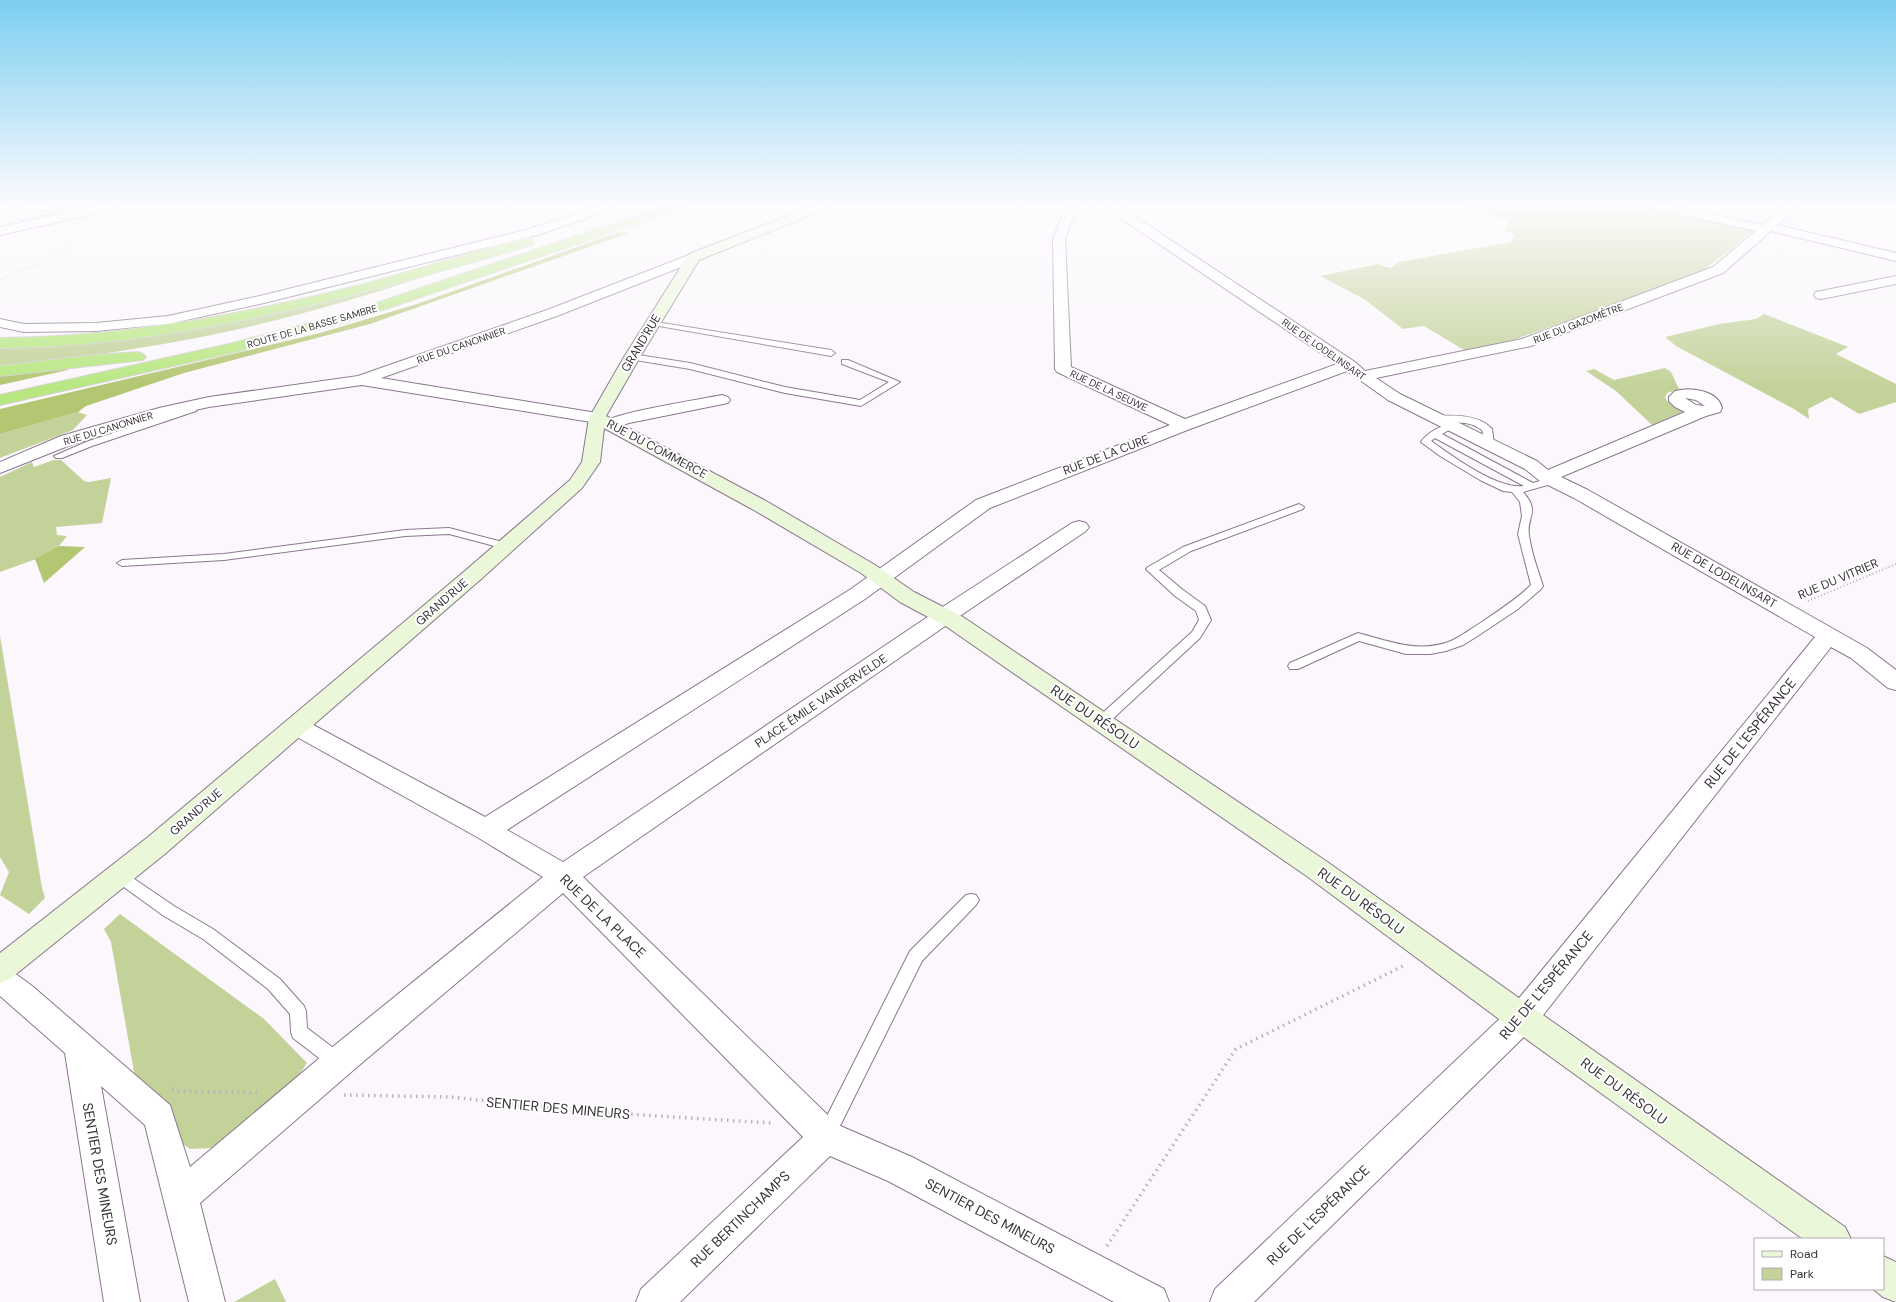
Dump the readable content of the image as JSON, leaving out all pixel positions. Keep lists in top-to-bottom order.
{
  "streets": {
    "highway": ["ROUTE DE LA BASSE SAMBRE"],
    "street": [
      "RUE DU GAZOMÈTRE",
      "GRAND'RUE",
      "RUE DU CANONNIER",
      "RUE DE LODELINSART",
      "RUE DE LA SEUWE",
      "RUE DU COMMERCE",
      "RUE DE LA CURE",
      "PLACE ÉMILE VANDERVELDE",
      "RUE DU RÉSOLU",
      "RUE DE L'ESPÉRANCE",
      "RUE DE LA PLACE",
      "SENTIER DES MINEURS",
      "RUE BERTINCHAMPS"
    ],
    "path": ["RUE DU VITRIER"]
  },
  "crossings": [
    ["RUE DU GAZOMÈTRE", "RUE DE LODELINSART"],
    ["GRAND'RUE", "RUE DU COMMERCE"],
    ["GRAND'RUE", "RUE DE LA PLACE"],
    ["RUE DU CANONNIER", "RUE DU COMMERCE"],
    ["RUE DE LODELINSART", "RUE DE LA CURE"],
    ["RUE DE LODELINSART", "RUE DU VITRIER"],
    ["RUE DE LODELINSART", "RUE DE L'ESPÉRANCE"],
    ["RUE DE LA SEUWE", "RUE DE LA CURE"],
    ["RUE DU COMMERCE", "RUE DE LA CURE"],
    ["RUE DU COMMERCE", "RUE DU RÉSOLU"],
    ["RUE DE LA CURE", "RUE DU RÉSOLU"],
    ["PLACE ÉMILE VANDERVELDE", "RUE DU RÉSOLU"],
    ["PLACE ÉMILE VANDERVELDE", "RUE DE LA PLACE"],
    ["RUE DU RÉSOLU", "RUE DE L'ESPÉRANCE"],
    ["RUE DE LA PLACE", "SENTIER DES MINEURS"],
    ["RUE DE LA PLACE", "RUE BERTINCHAMPS"],
    ["SENTIER DES MINEURS", "RUE BERTINCHAMPS"]
  ],
  "legend": ["Road", "Park"]
}
